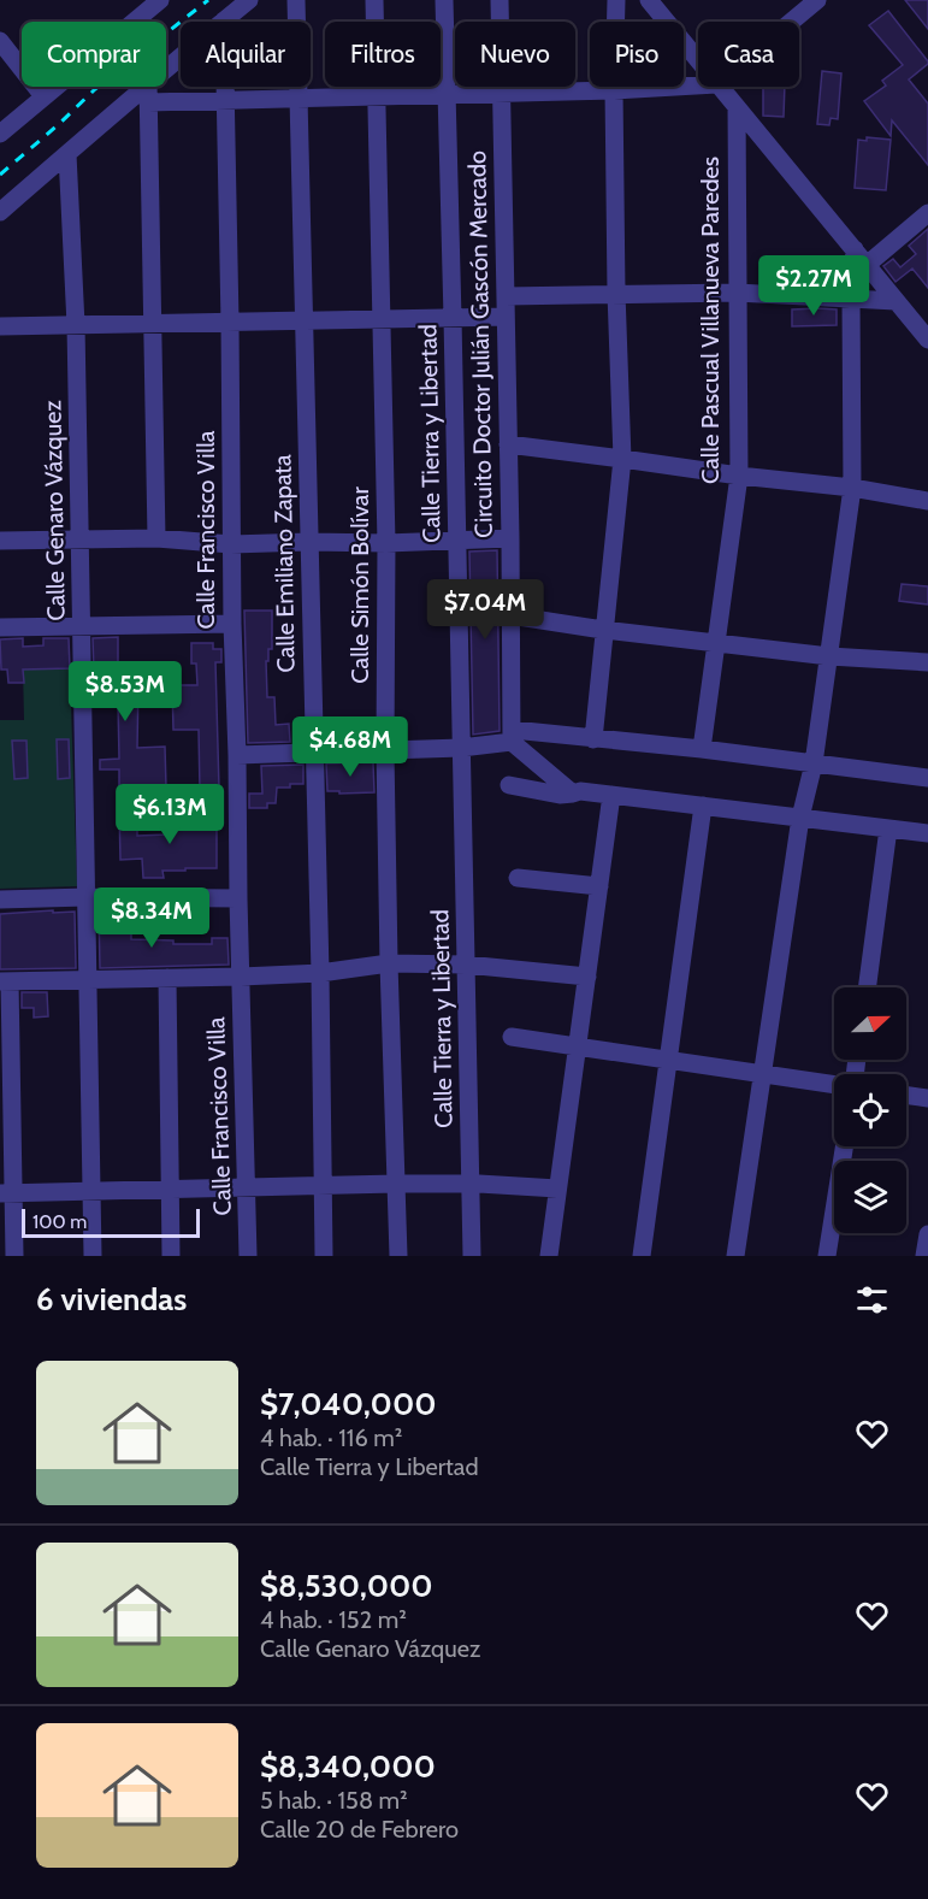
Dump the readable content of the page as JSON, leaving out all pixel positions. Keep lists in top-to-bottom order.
{
  "streets": {
    "street": [
      "Calle Pascual Villanueva Paredes",
      "Circuito Doctor Julián Gascón Mercado",
      "Calle Tierra y Libertad",
      "Calle Genaro Vázquez",
      "Calle Francisco Villa",
      "Calle Emiliano Zapata",
      "Calle Simón Bolívar"
    ]
  },
  "scale_bar": "100 m",
  "north": "right",
  "page": {
    "chip": [
      "Comprar",
      "Alquilar",
      "Filtros",
      "Nuevo",
      "Piso",
      "Casa"
    ],
    "price": [
      "$2.27M",
      "$7.04M",
      "$8.53M",
      "$4.68M",
      "$6.13M",
      "$8.34M"
    ],
    "scale": "100 m",
    "heading": "6 viviendas",
    "list": [
      {
        "name": "$7,040,000",
        "note": "4 hab. · 116 m² · Calle Tierra y Libertad"
      },
      {
        "name": "$8,530,000",
        "note": "4 hab. · 152 m² · Calle Genaro Vázquez"
      },
      {
        "name": "$8,340,000",
        "note": "5 hab. · 158 m² · Calle 20 de Febrero"
      }
    ]
  }
}
